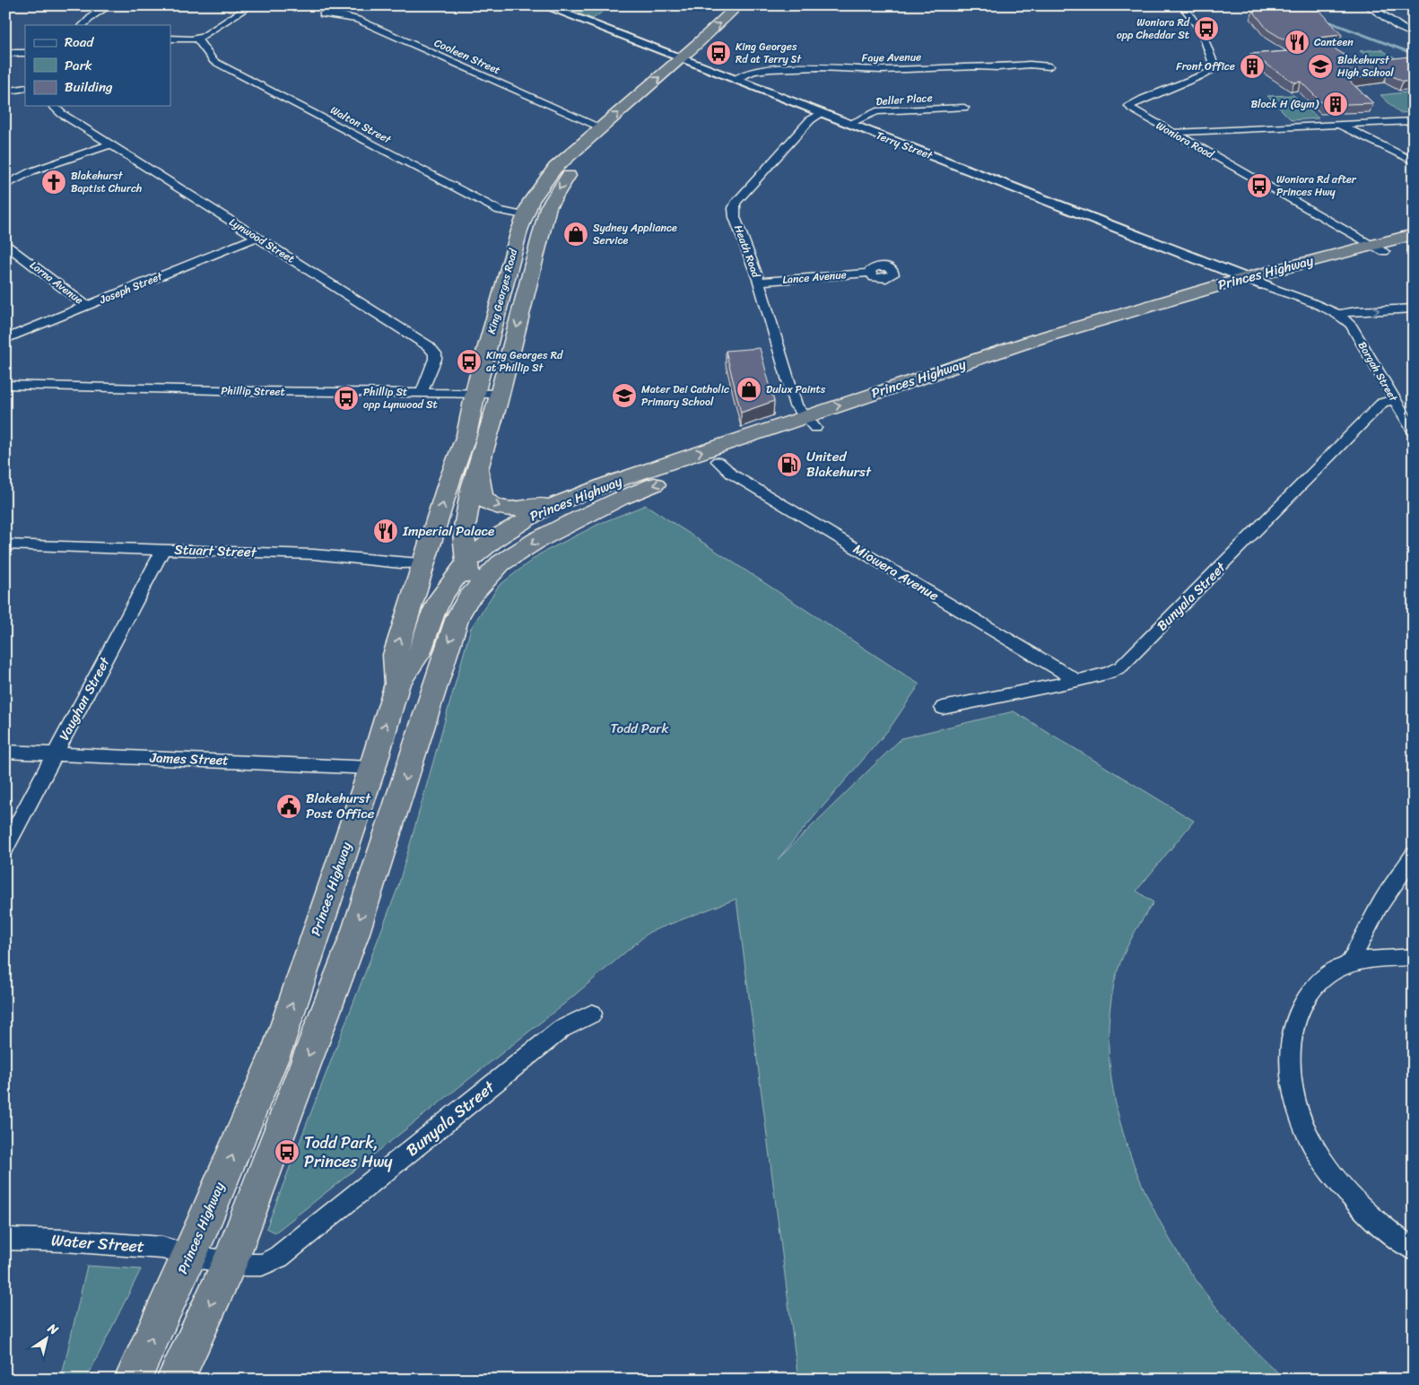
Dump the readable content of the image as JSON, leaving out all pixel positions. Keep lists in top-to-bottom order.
{
  "streets": {
    "highway": ["Princes Highway", "King Georges Road"],
    "street": [
      "Cooleen Street",
      "Faye Avenue",
      "Deller Place",
      "Walton Street",
      "Woniora Road",
      "Terry Street",
      "Lynwood Street",
      "Heath Road",
      "Lance Avenue",
      "Lorna Avenue",
      "Joseph Street",
      "Borgah Street",
      "Phillip Street",
      "Stuart Street",
      "Miowera Avenue",
      "Bunyala Street",
      "Vaughan Street",
      "James Street",
      "Water Street"
    ]
  },
  "crossings": [
    ["Cooleen Street", "King Georges Road"],
    ["Faye Avenue", "Terry Street"],
    ["Deller Place", "Terry Street"],
    ["Walton Street", "King Georges Road"],
    ["Woniora Road", "Princes Highway"],
    ["Terry Street", "Heath Road"],
    ["Terry Street", "Princes Highway"],
    ["Terry Street", "King Georges Road"],
    ["Lynwood Street", "Joseph Street"],
    ["Lynwood Street", "Phillip Street"],
    ["Heath Road", "Princes Highway"],
    ["Heath Road", "Lance Avenue"],
    ["Princes Highway", "King Georges Road"],
    ["Princes Highway", "Miowera Avenue"],
    ["Princes Highway", "Bunyala Street"],
    ["Princes Highway", "James Street"],
    ["Princes Highway", "Water Street"],
    ["Lorna Avenue", "Joseph Street"],
    ["King Georges Road", "Phillip Street"],
    ["King Georges Road", "Stuart Street"],
    ["Borgah Street", "Bunyala Street"],
    ["Stuart Street", "Vaughan Street"],
    ["Miowera Avenue", "Bunyala Street"],
    ["Bunyala Street", "Water Street"],
    ["Vaughan Street", "James Street"]
  ],
  "parks": ["Todd Park"],
  "places": {
    "bus stop": [
      "Woniora Rd opp Cheddar St",
      "King Georges Rd at Terry St",
      "Woniora Rd after Princes Hwy",
      "King Georges Rd at Phillip St",
      "Phillip St opp Lynwood St",
      "Todd Park, Princes Hwy"
    ],
    "restaurant": ["Canteen", "Imperial Palace"],
    "building": ["Front Office", "Block H (Gym)"],
    "school or university": ["Blakehurst High School", "Mater Dei Catholic Primary School"],
    "church": ["Blakehurst Baptist Church"],
    "shop": ["Sydney Appliance Service", "Dulux Paints"],
    "fuel station": ["United Blakehurst"],
    "public building": ["Blakehurst Post Office"]
  },
  "legend": ["Road", "Park", "Building"],
  "north": "top right"
}
